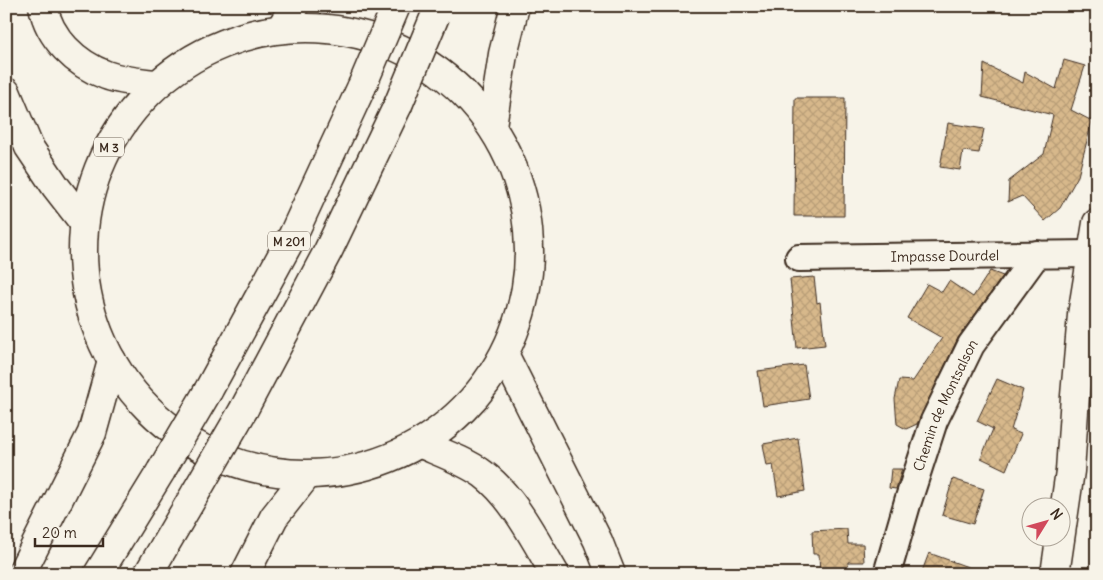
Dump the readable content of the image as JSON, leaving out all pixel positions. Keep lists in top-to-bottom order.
{
  "streets": {
    "main road": ["M 3", "M 201"],
    "street": ["Impasse Dourdel", "Chemin de Montsalson"]
  },
  "crossings": [
    ["Impasse Dourdel", "Chemin de Montsalson"]
  ],
  "scale_bar": "20 m",
  "north": "top right"
}
